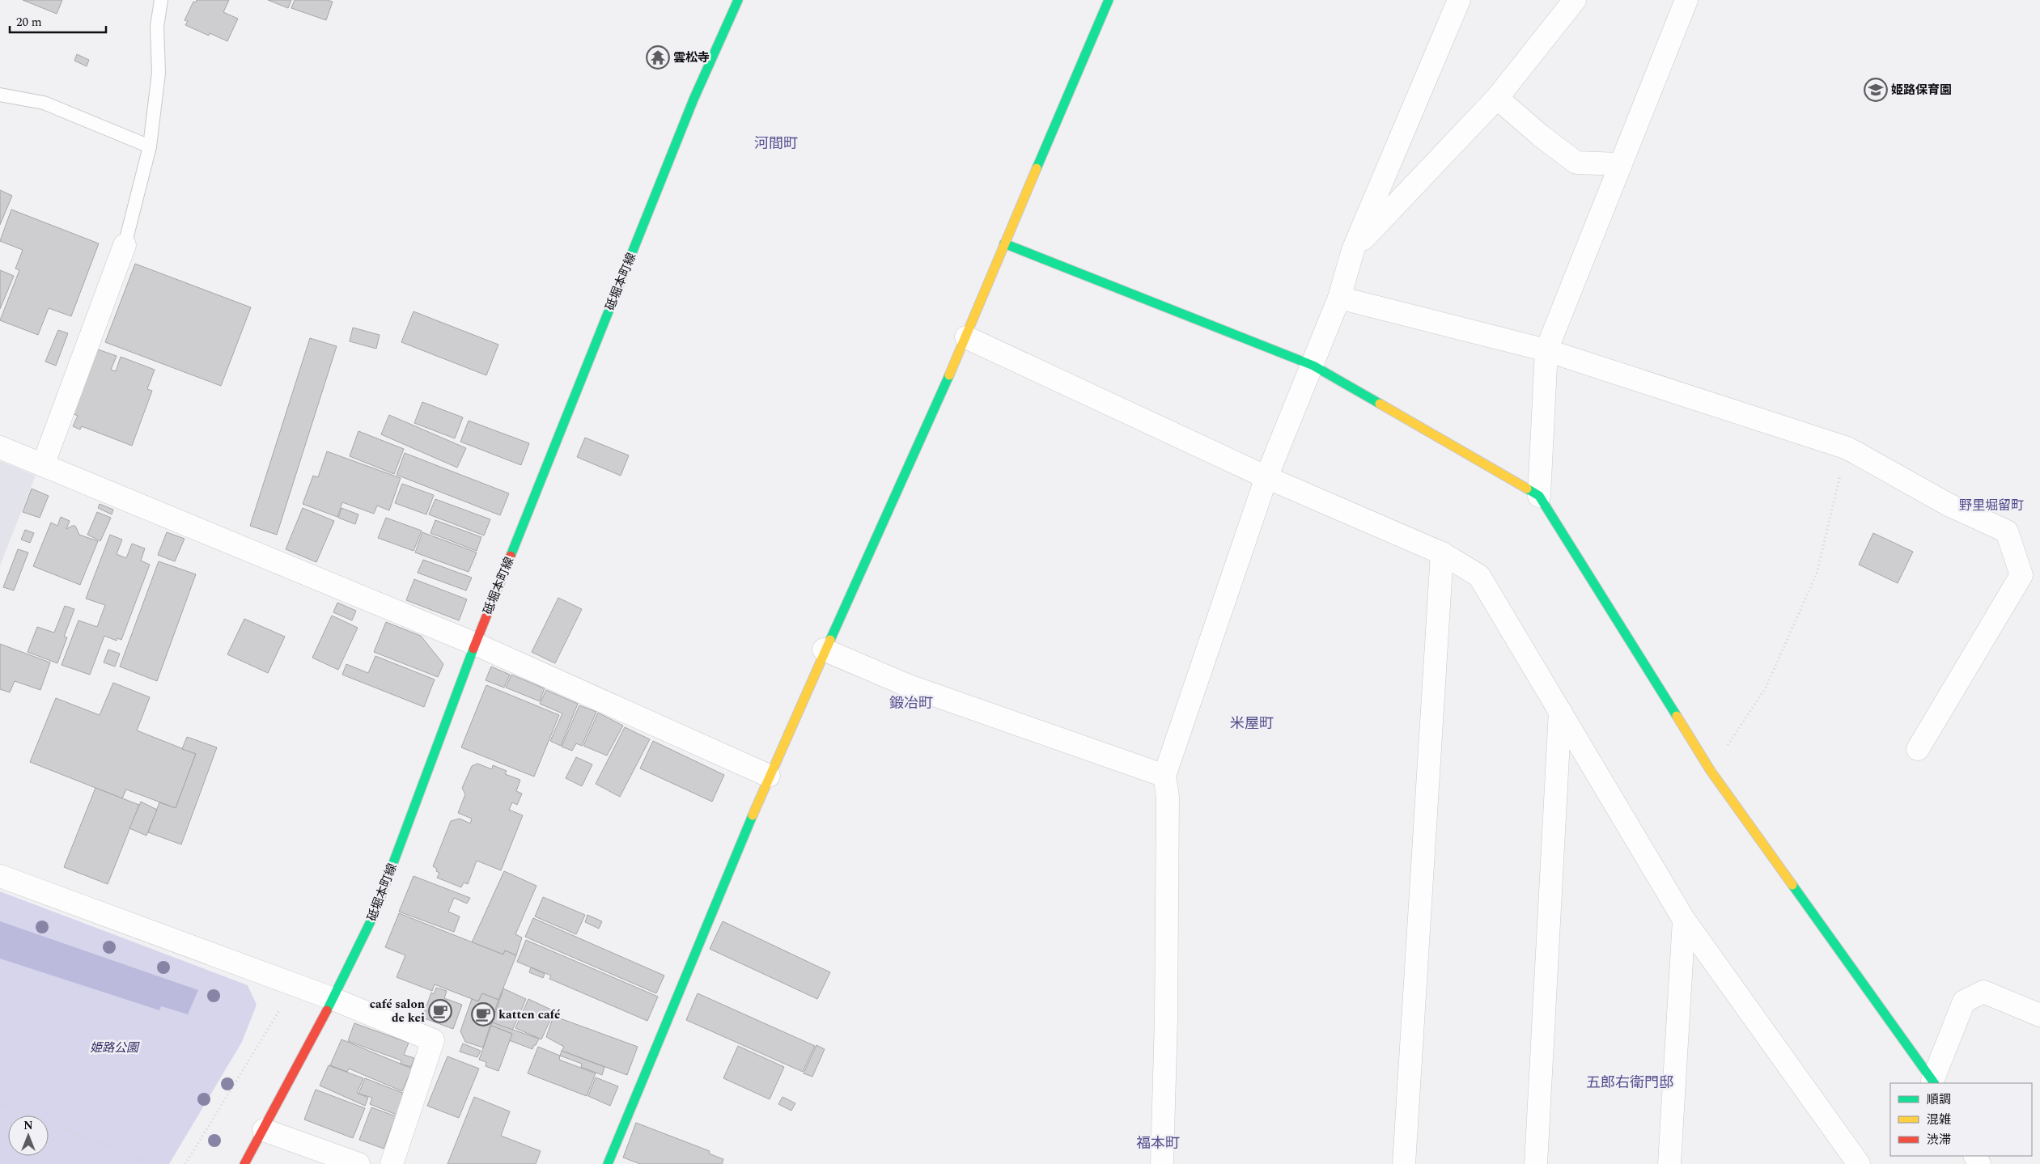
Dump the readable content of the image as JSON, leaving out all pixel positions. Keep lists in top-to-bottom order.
{
  "streets": {
    "street": ["砥堀本町線"]
  },
  "districts": [
    "河間町",
    "野里堀留町",
    "鍛冶町",
    "米屋町",
    "五郎右衛門邸",
    "福本町"
  ],
  "parks": ["姫路公園"],
  "places": {
    "temple": ["雲松寺"],
    "school or university": ["姫路保育園"],
    "cafe": ["café salon de kei", "katten café"]
  },
  "legend": ["順調", "混雑", "渋滞"],
  "scale_bar": "20 m",
  "north": "top"
}
